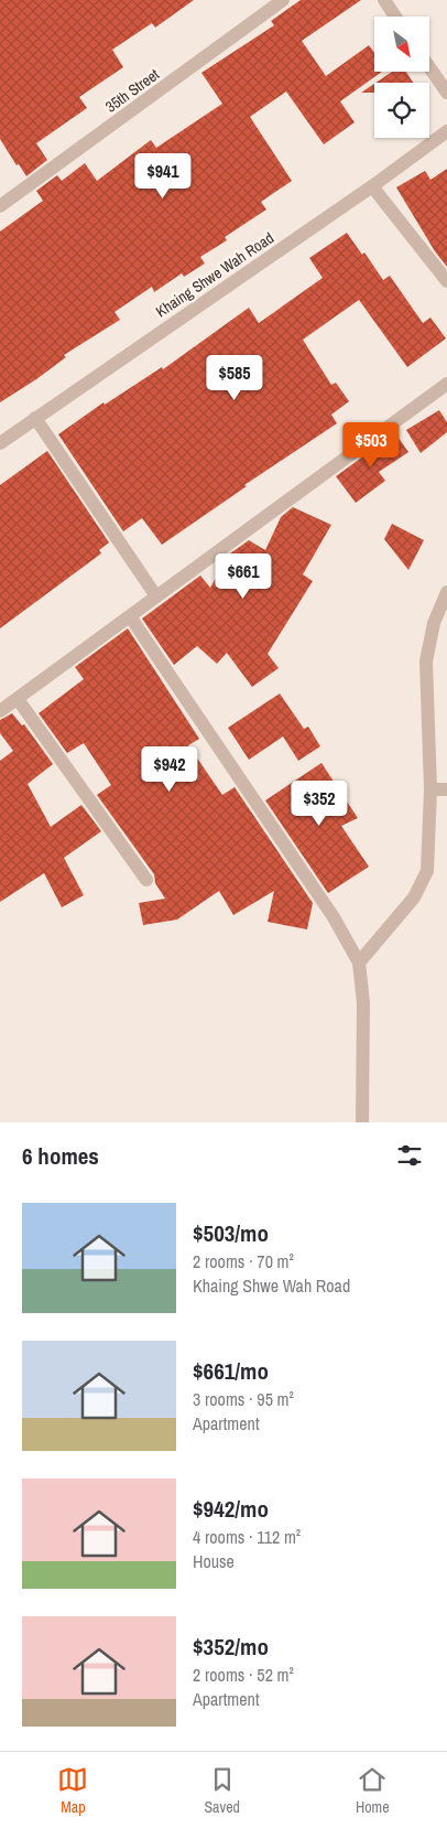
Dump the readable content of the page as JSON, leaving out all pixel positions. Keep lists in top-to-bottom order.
{
  "streets": {
    "street": ["35th Street", "Khaing Shwe Wah Road"]
  },
  "north": "bottom right",
  "page": {
    "price": [
      "$941",
      "$585",
      "$503",
      "$661",
      "$942",
      "$352"
    ],
    "heading": "6 homes",
    "list": [
      {
        "name": "$503/mo",
        "note": "2 rooms · 70 m² · Khaing Shwe Wah Road"
      },
      {
        "name": "$661/mo",
        "note": "3 rooms · 95 m² · Apartment"
      },
      {
        "name": "$942/mo",
        "note": "4 rooms · 112 m² · House"
      },
      {
        "name": "$352/mo",
        "note": "2 rooms · 52 m² · Apartment"
      }
    ],
    "tabs": ["Map", "Saved", "Home"]
  }
}
